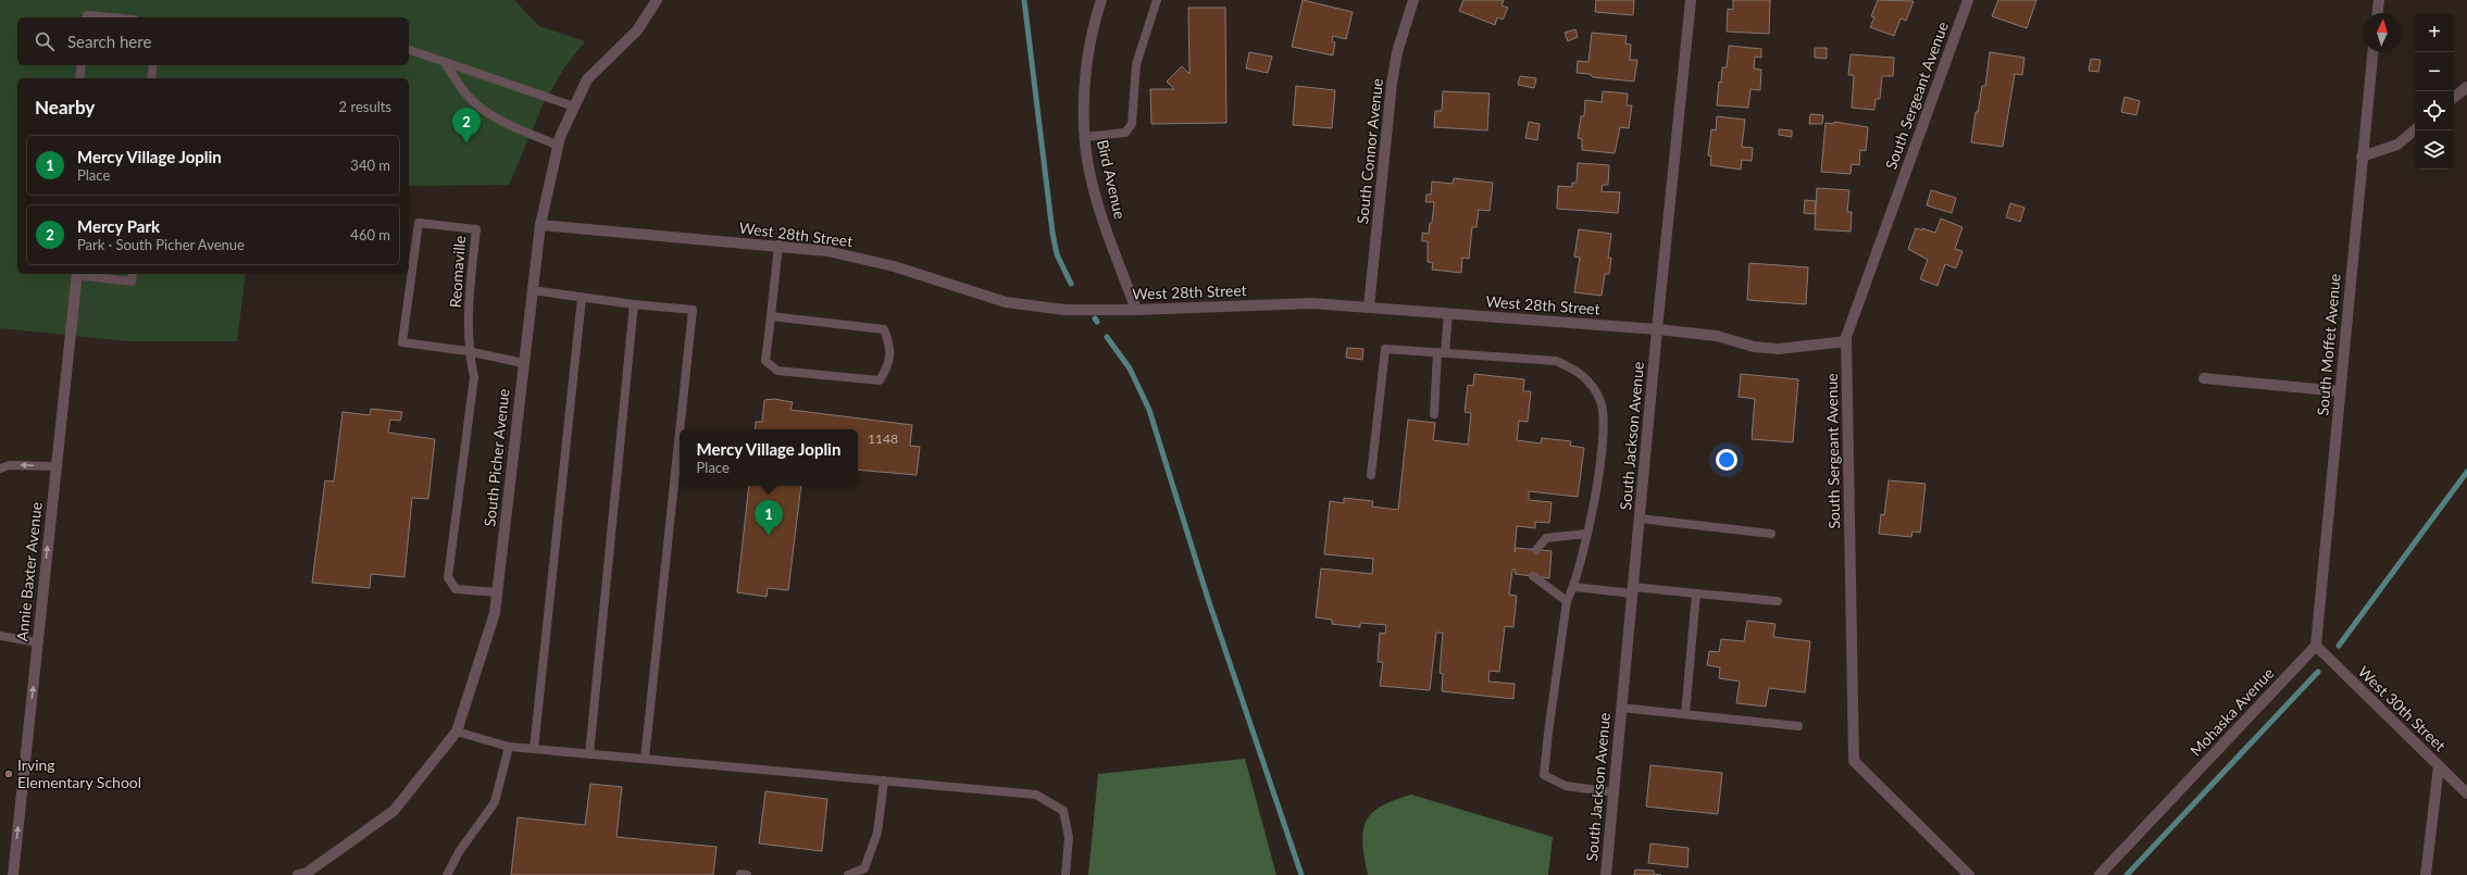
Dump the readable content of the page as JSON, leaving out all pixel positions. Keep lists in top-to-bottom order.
{
  "streets": {
    "street": [
      "South Sergeant Avenue",
      "South Connor Avenue",
      "Bird Avenue",
      "West 28th Street",
      "South Moffet Avenue",
      "South Jackson Avenue",
      "South Picher Avenue",
      "Annie Baxter Avenue",
      "West 30th Street",
      "Mohaska Avenue"
    ],
    "lane": ["Reomaville"]
  },
  "crossings": [
    ["South Sergeant Avenue", "West 28th Street"],
    ["South Connor Avenue", "West 28th Street"],
    ["Bird Avenue", "West 28th Street"],
    ["West 28th Street", "South Jackson Avenue"],
    ["West 28th Street", "South Picher Avenue"],
    ["Reomaville", "South Picher Avenue"],
    ["South Moffet Avenue", "West 30th Street"],
    ["South Moffet Avenue", "Mohaska Avenue"],
    ["West 30th Street", "Mohaska Avenue"]
  ],
  "one_way": ["Annie Baxter Avenue"],
  "places": ["Irving Elementary School"],
  "house_numbers": ["1148"],
  "north": "top",
  "page": {
    "map_buttons": ["+", "−"],
    "search": "Search here",
    "heading": ["Nearby", "2 results"],
    "pins": ["2", "1"],
    "list": [
      {
        "mark": "1",
        "name": "Mercy Village Joplin",
        "note": "Place",
        "value": "340 m"
      },
      {
        "mark": "2",
        "name": "Mercy Park",
        "note": "Park · South Picher Avenue",
        "value": "460 m"
      }
    ],
    "popup": ["Mercy Village Joplin", "Place"]
  }
}
